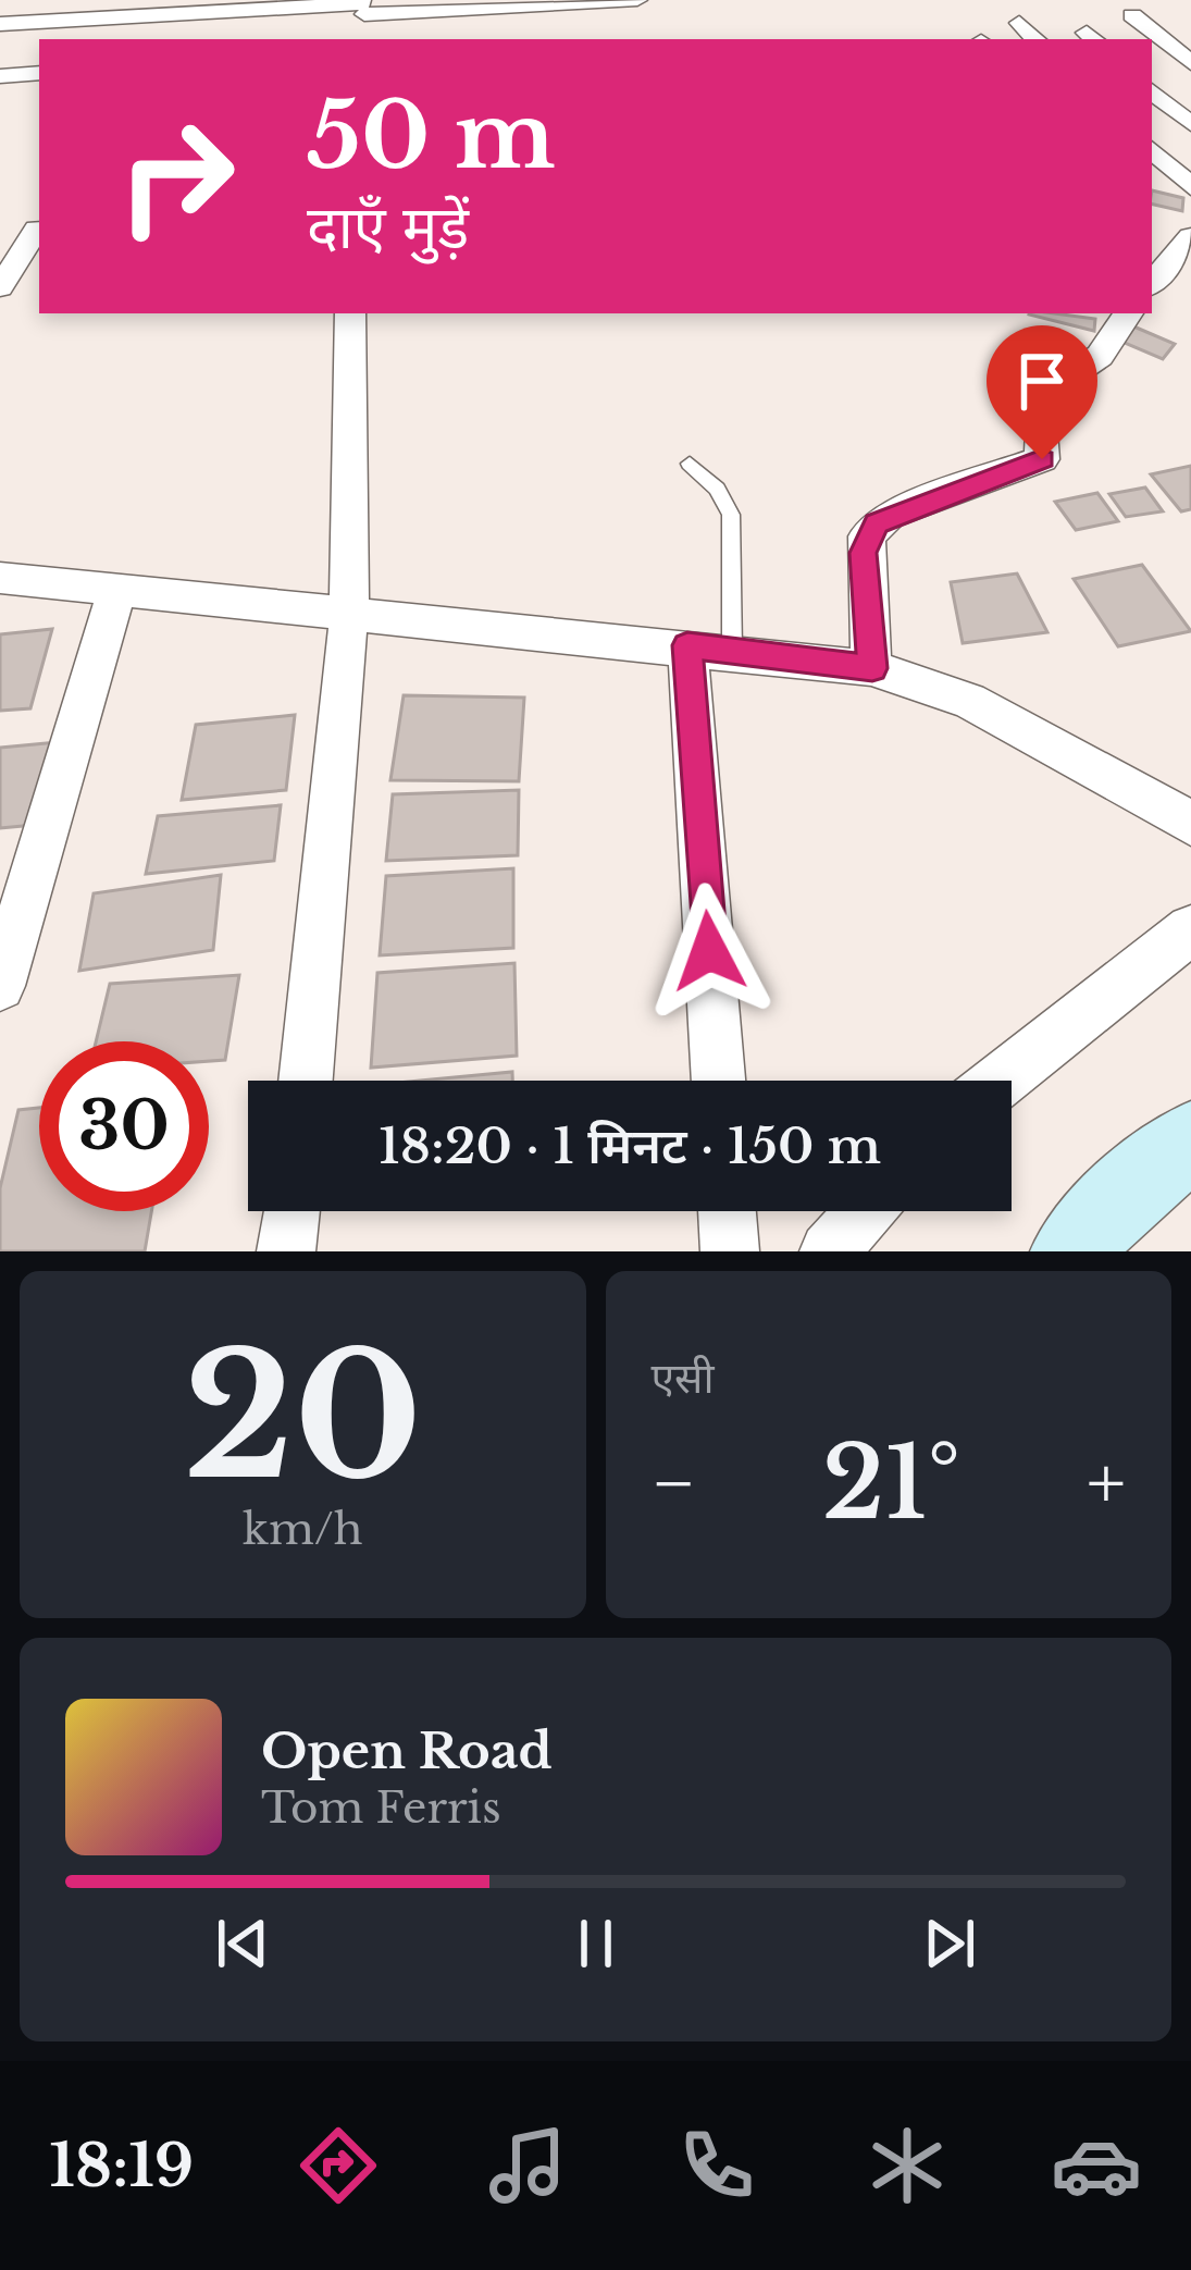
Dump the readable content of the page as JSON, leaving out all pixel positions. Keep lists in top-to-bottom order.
{
  "page": {
    "turn": ["50 m", "दाएँ मुड़ें"],
    "limit": "30",
    "trip": "18:20 · 1 मिनट · 150 m",
    "tile": [
      ["20", "km/h"],
      "एसी"
    ],
    "heat": ["−", "21°", "+"],
    "song": ["Open Road", "Tom Ferris"],
    "tabs": "18:19"
  }
}
